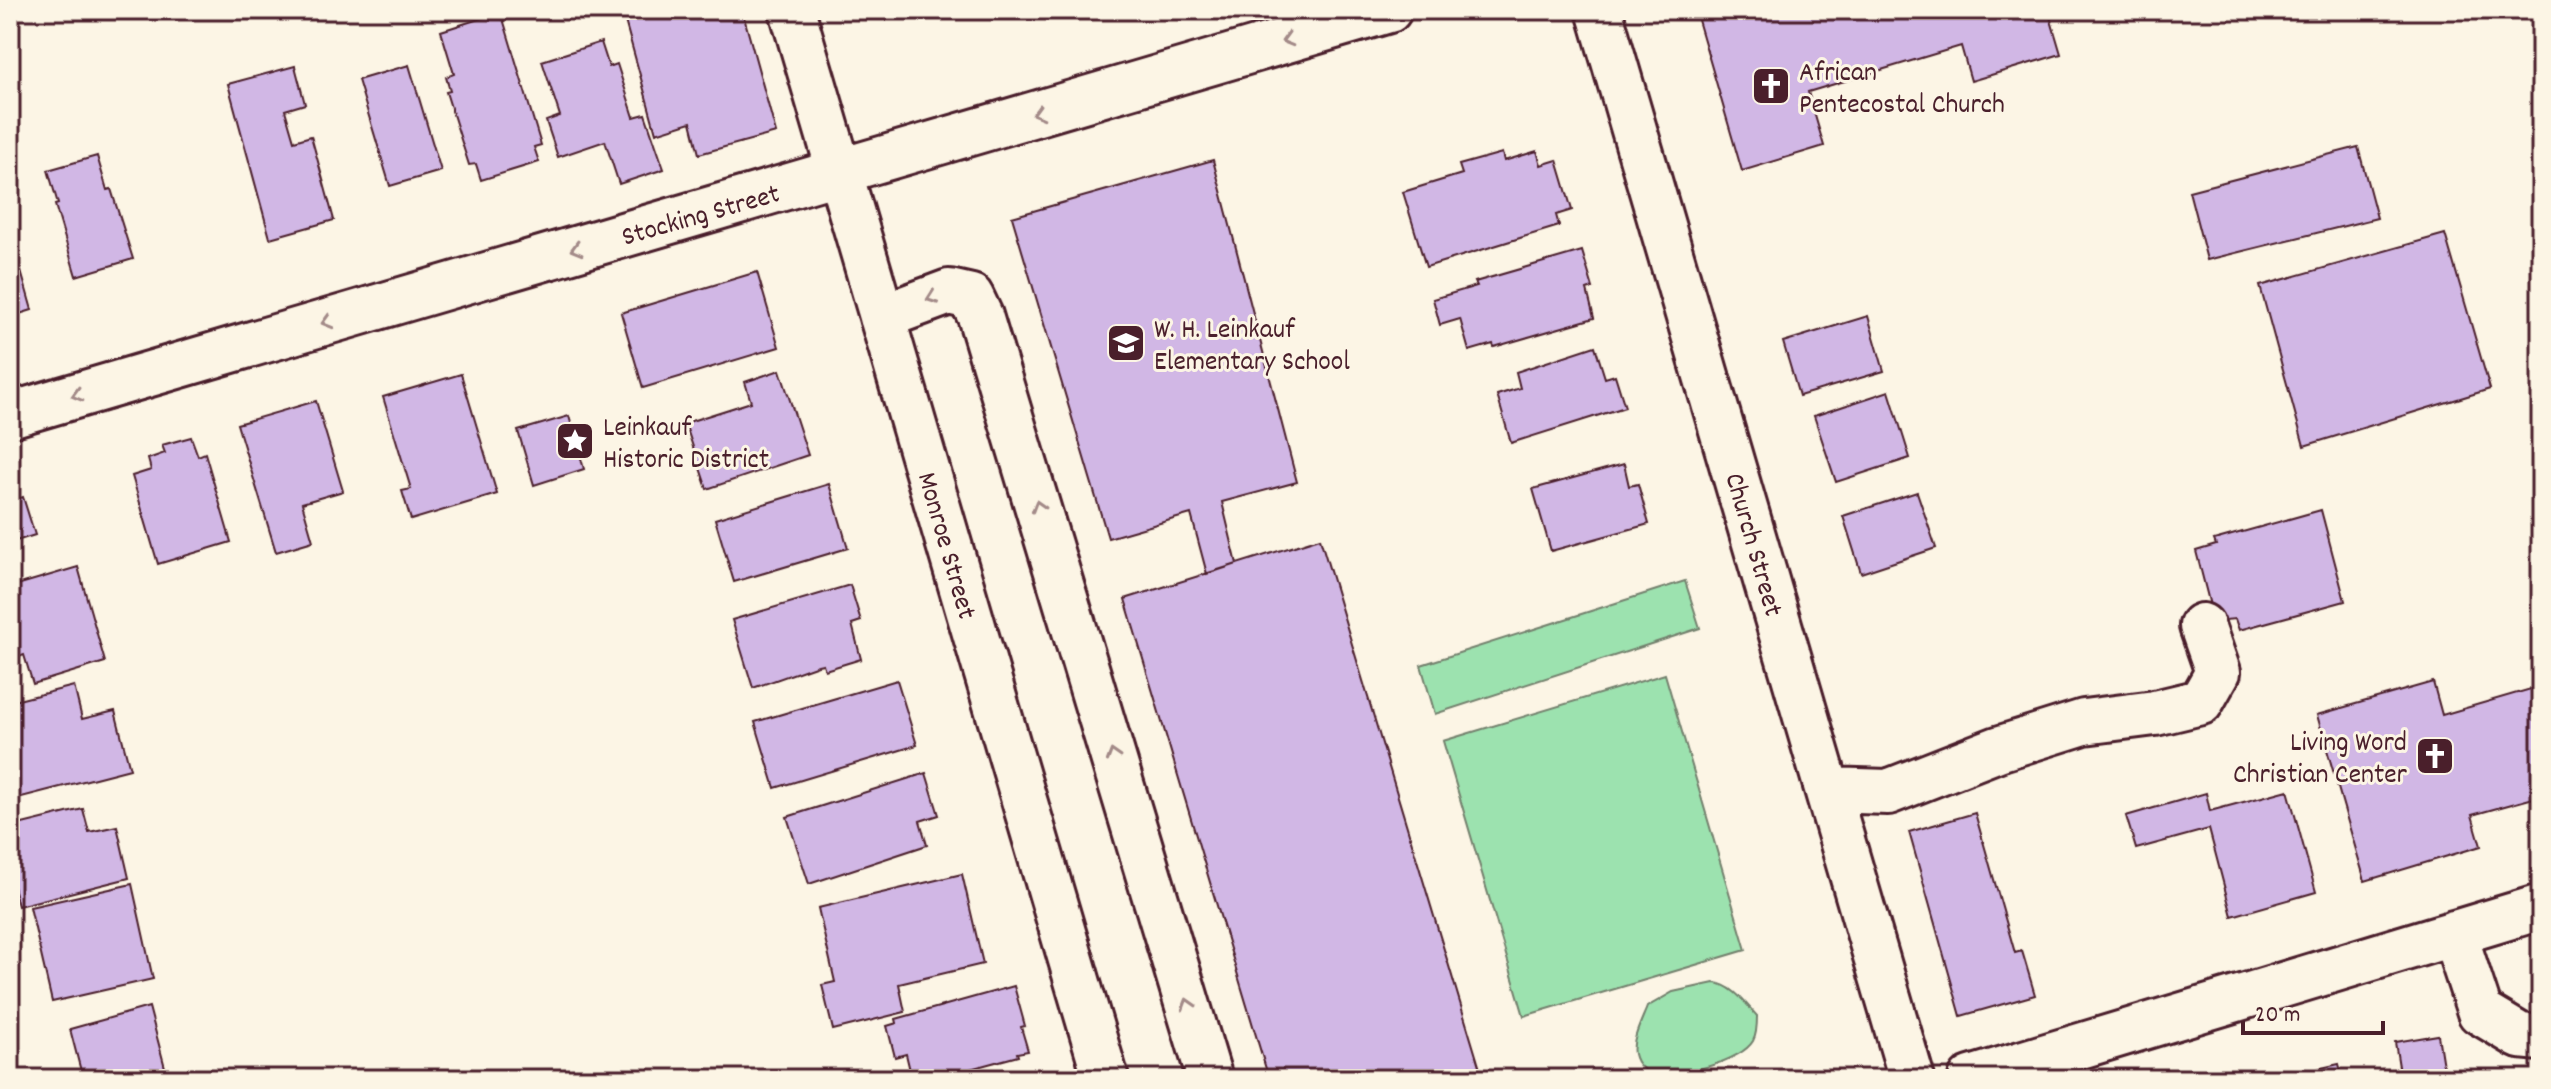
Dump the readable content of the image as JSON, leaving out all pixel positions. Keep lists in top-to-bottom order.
{
  "streets": {
    "street": ["Stocking Street", "Church Street", "Monroe Street"]
  },
  "crossings": [
    ["Stocking Street", "Monroe Street"]
  ],
  "one_way": ["Stocking Street"],
  "places": {
    "church": ["African Pentecostal Church", "Living Word Christian Center"],
    "school or university": ["W. H. Leinkauf Elementary School"],
    "place": ["Leinkauf Historic District"]
  },
  "scale_bar": "20 m"
}
